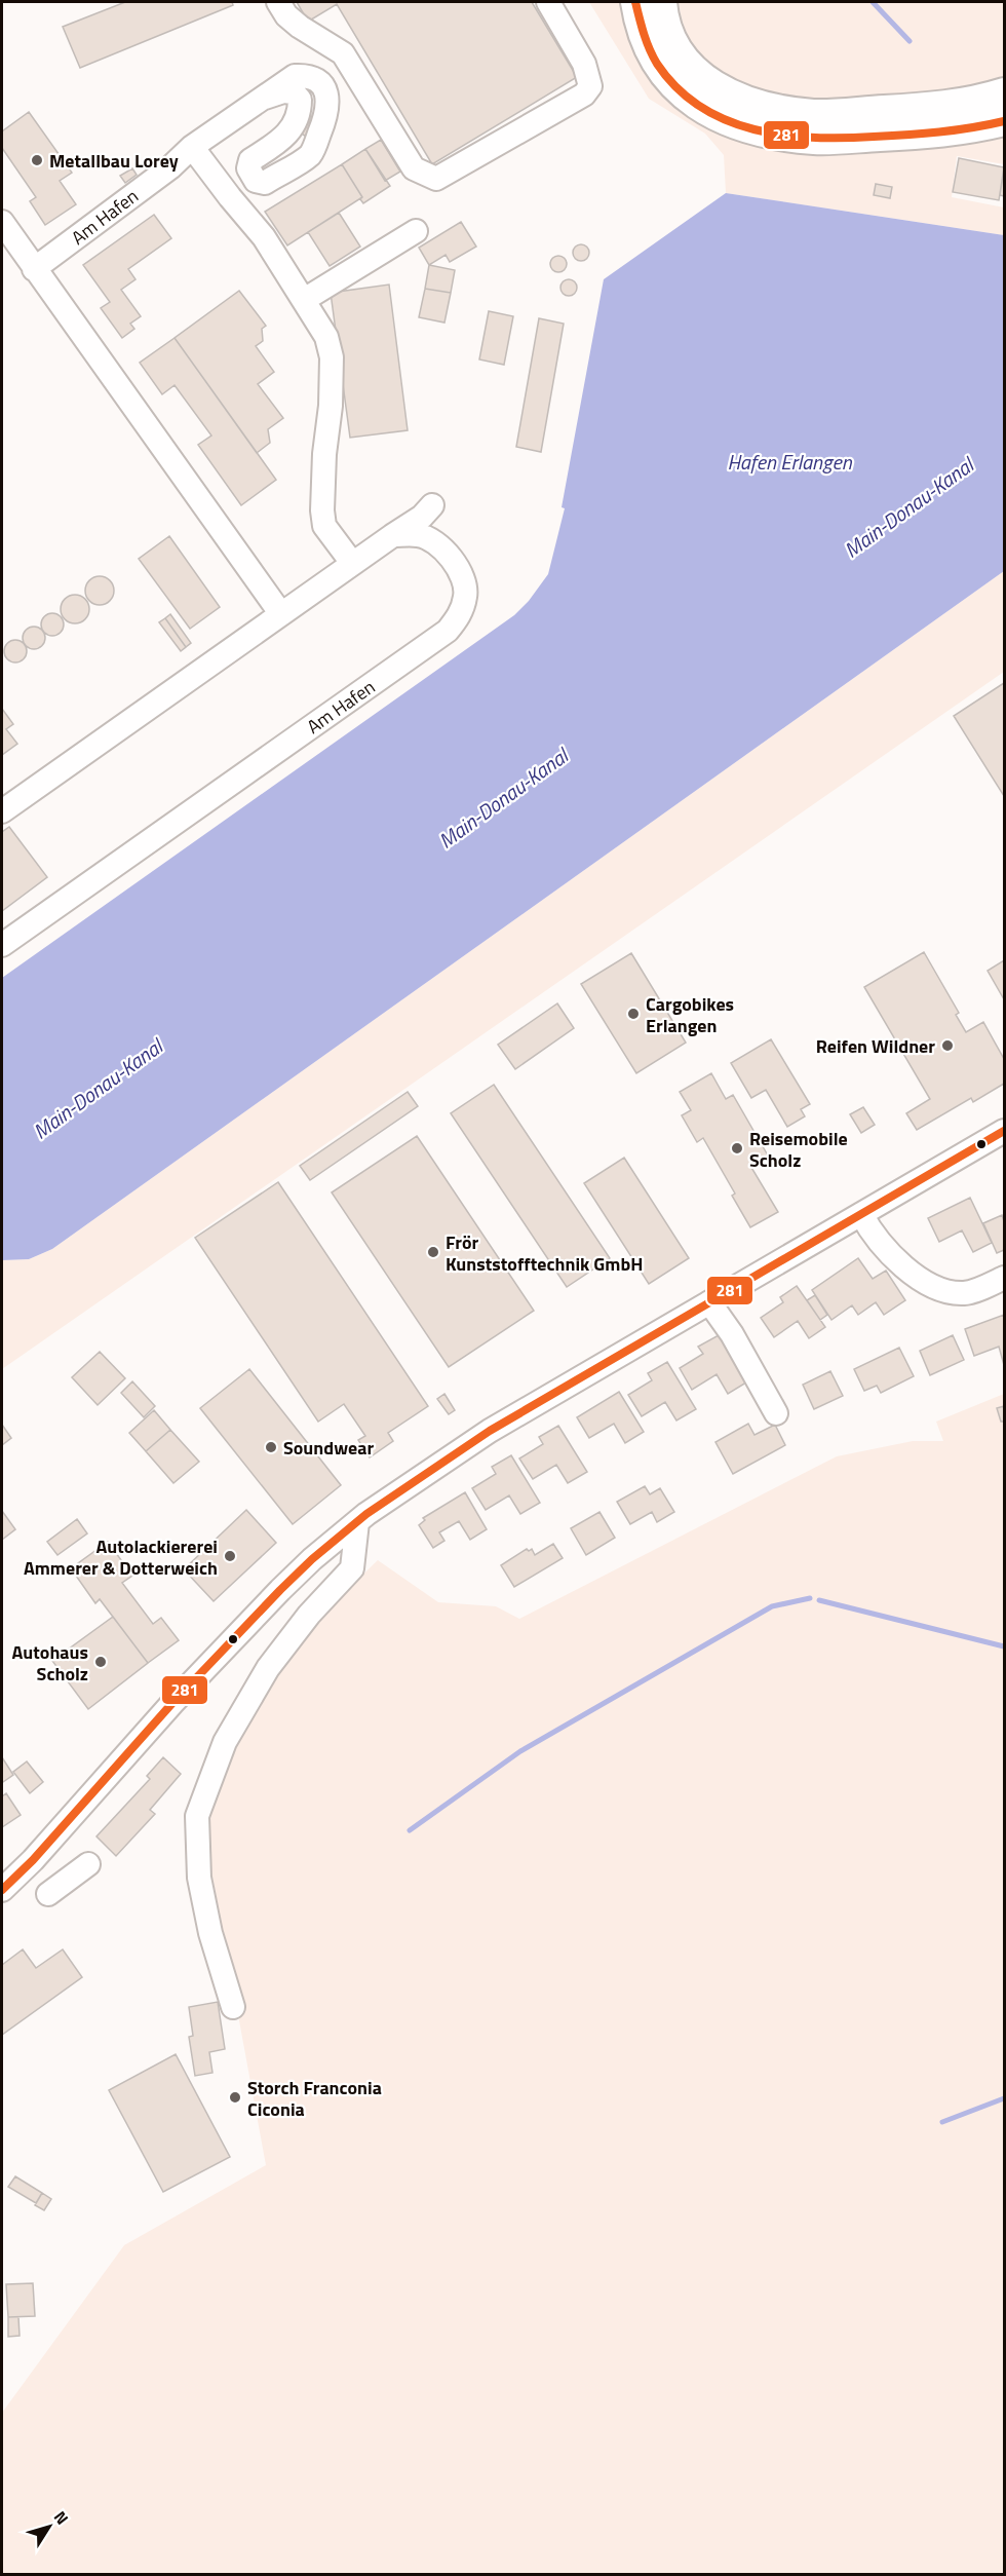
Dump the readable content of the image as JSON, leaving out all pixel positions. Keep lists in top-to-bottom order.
{
  "streets": {
    "street": ["Am Hafen"]
  },
  "water": ["Hafen Erlangen", "Main-Donau-Kanal"],
  "places": [
    "Metallbau Lorey",
    "Cargobikes Erlangen",
    "Reifen Wildner",
    "Reisemobile Scholz",
    "Frör Kunststofftechnik GmbH",
    "Soundwear",
    "Autolackiererei Ammerer & Dotterweich",
    "Autohaus Scholz",
    "Storch Franconia Ciconia"
  ],
  "lines": ["transit line 281"],
  "north": "top right"
}
